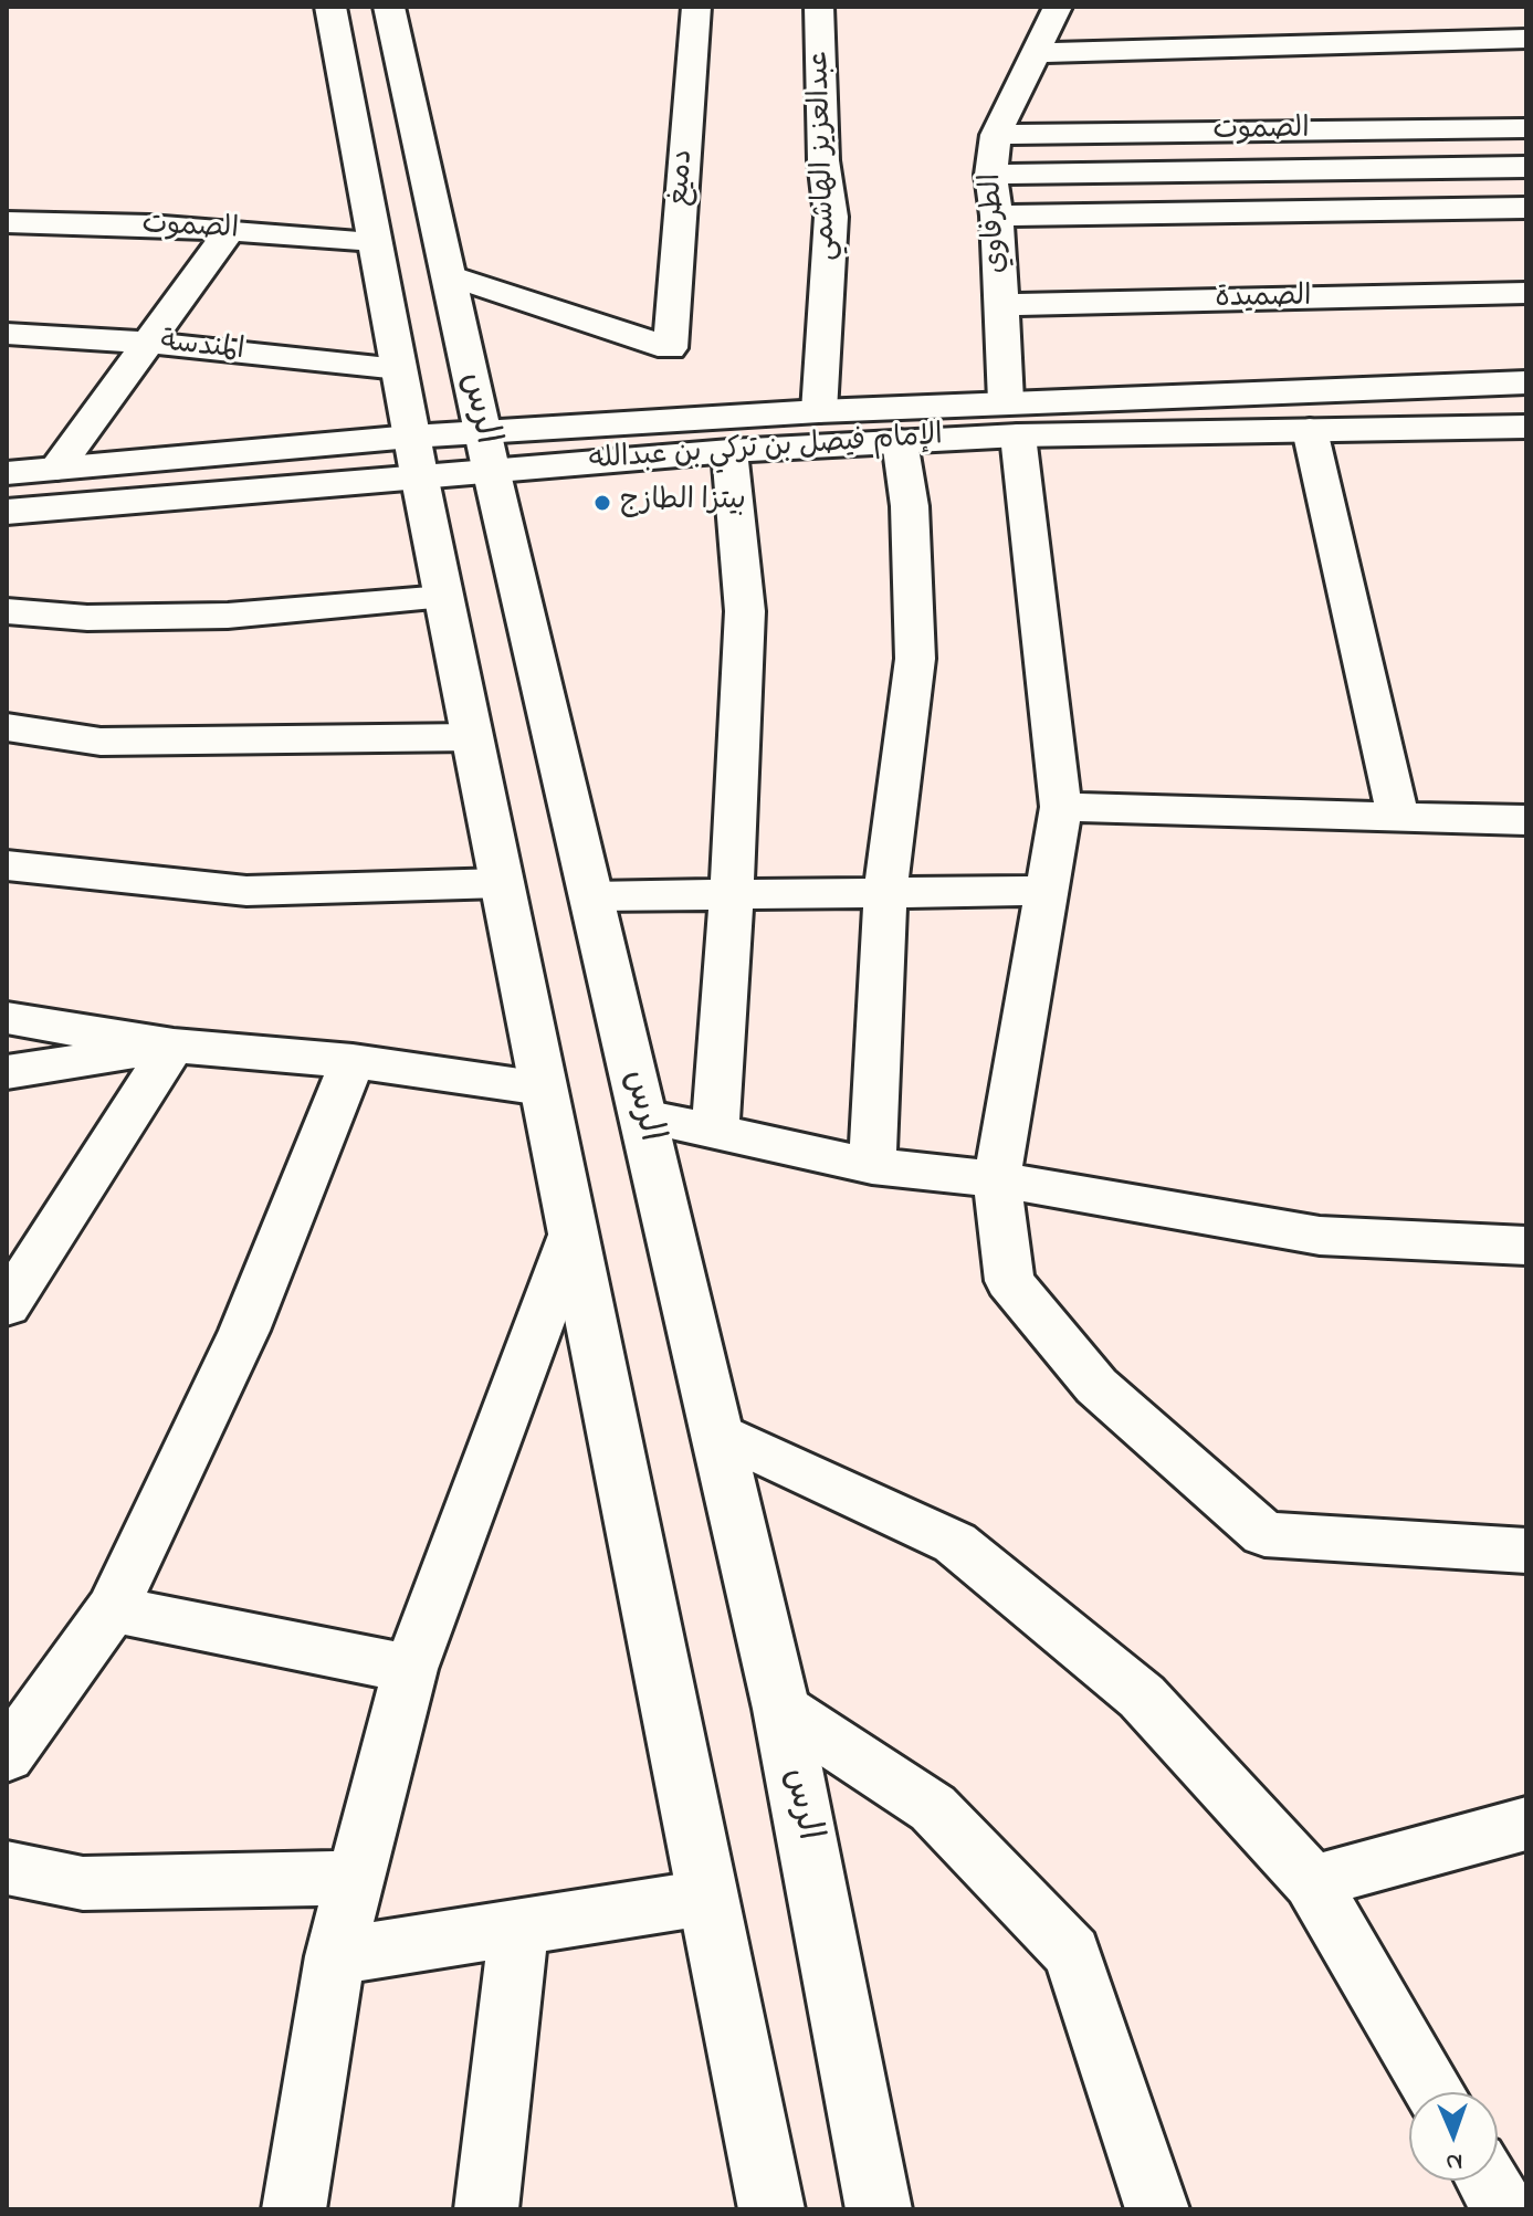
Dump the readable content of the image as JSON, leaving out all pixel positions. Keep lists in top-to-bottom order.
{
  "streets": {
    "street": [
      "الصموت",
      "عبدالعزيز الهاشمي",
      "دميغ",
      "الطرفاوي",
      "الصميدة",
      "المندسة",
      "الرس",
      "الإمام فيصل بن تركي بن عبدالله"
    ]
  },
  "crossings": [
    ["الصموت", "الطرفاوي"],
    ["الصموت", "الرس"],
    ["عبدالعزيز الهاشمي", "الإمام فيصل بن تركي بن عبدالله"],
    ["دميغ", "الرس"],
    ["الطرفاوي", "الصميدة"],
    ["الطرفاوي", "الإمام فيصل بن تركي بن عبدالله"],
    ["المندسة", "الرس"],
    ["الرس", "الإمام فيصل بن تركي بن عبدالله"]
  ],
  "places": ["بيتزا الطازج"],
  "north": "bottom"
}
